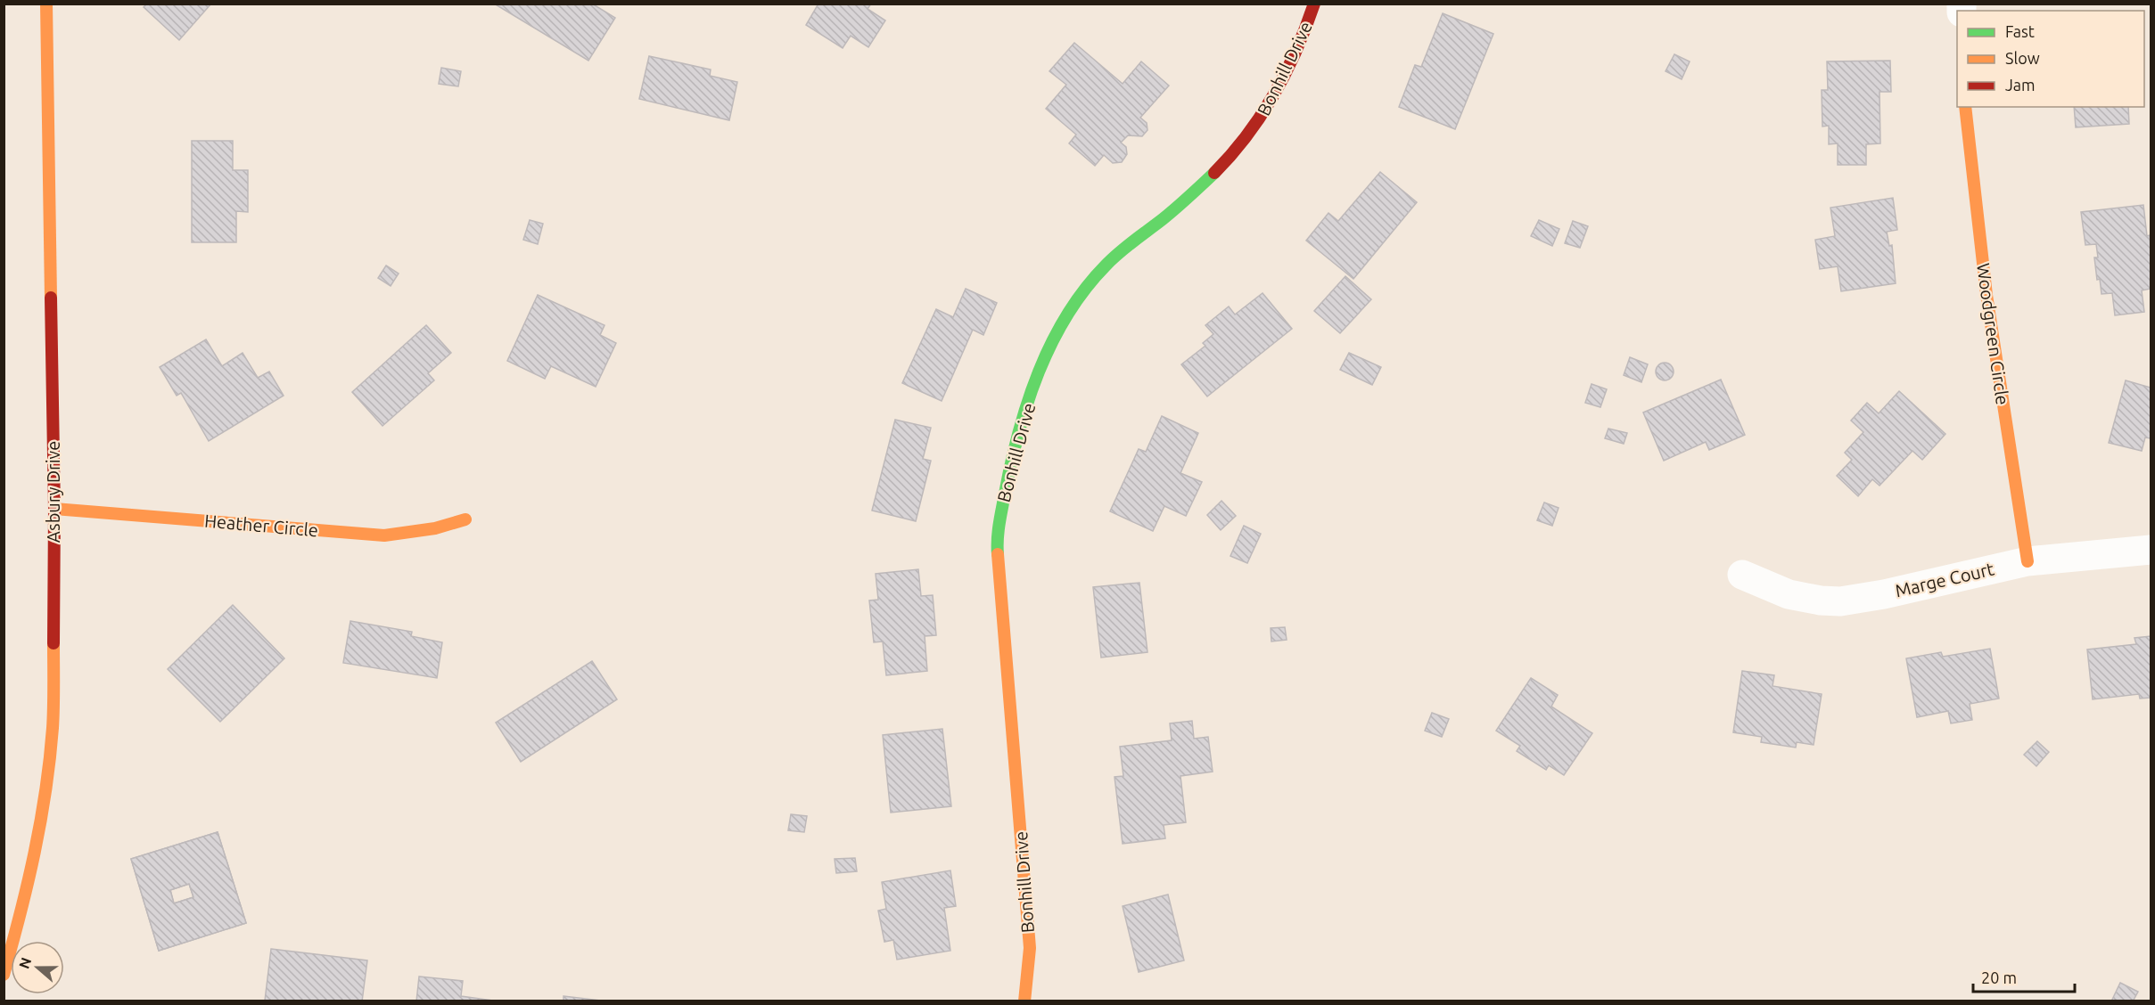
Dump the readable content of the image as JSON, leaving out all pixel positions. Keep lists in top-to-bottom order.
{
  "streets": {
    "street": [
      "Bonhill Drive",
      "Woodgreen Circle",
      "Asbury Drive",
      "Heather Circle",
      "Marge Court"
    ]
  },
  "crossings": [
    ["Woodgreen Circle", "Marge Court"],
    ["Asbury Drive", "Heather Circle"]
  ],
  "legend": ["Fast", "Slow", "Jam"],
  "scale_bar": "20 m",
  "north": "left"
}
